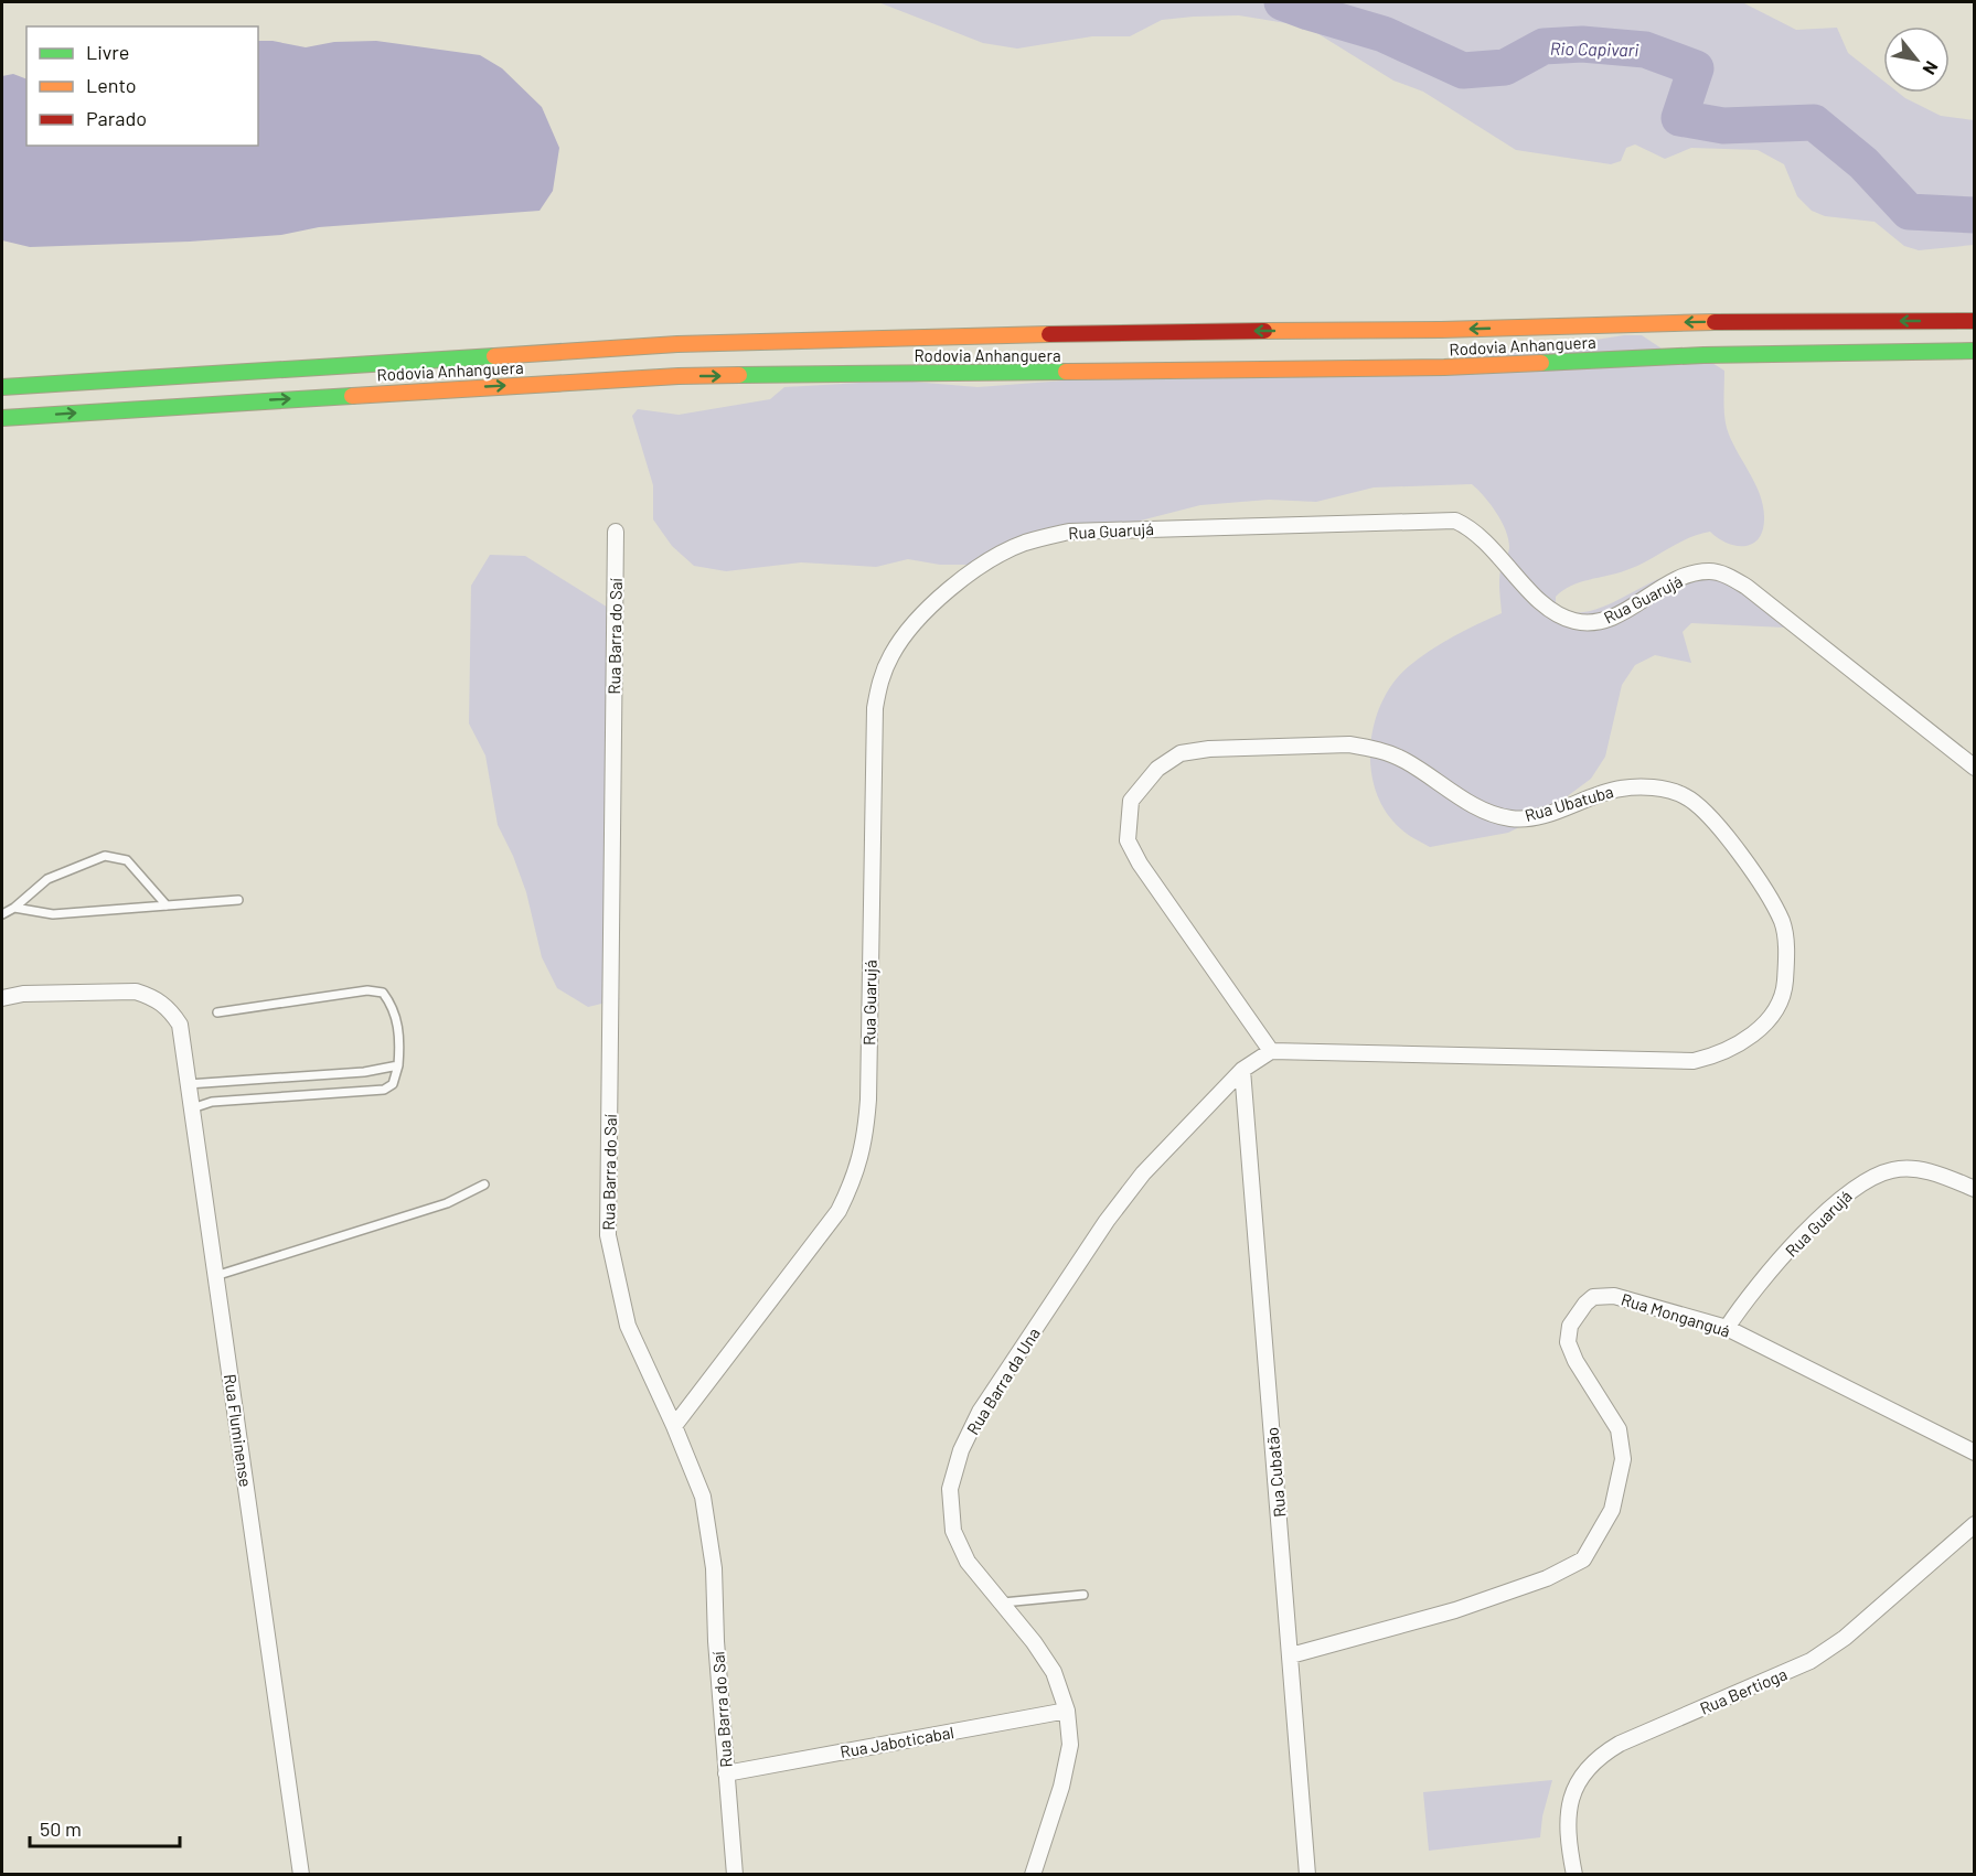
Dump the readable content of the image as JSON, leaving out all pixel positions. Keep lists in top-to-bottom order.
{
  "streets": {
    "highway": ["Rodovia Anhanguera"],
    "street": [
      "Rua Guarujá",
      "Rua Barra do Saí",
      "Rua Ubatuba",
      "Rua Monganguá",
      "Rua Barra da Una",
      "Rua Fluminense",
      "Rua Cubatão",
      "Rua Bertioga",
      "Rua Jaboticabal"
    ]
  },
  "crossings": [
    ["Rua Guarujá", "Rua Barra do Saí"],
    ["Rua Guarujá", "Rua Monganguá"],
    ["Rua Barra do Saí", "Rua Jaboticabal"],
    ["Rua Ubatuba", "Rua Barra da Una"],
    ["Rua Monganguá", "Rua Cubatão"],
    ["Rua Barra da Una", "Rua Cubatão"],
    ["Rua Barra da Una", "Rua Jaboticabal"]
  ],
  "water": ["Rio Capivari"],
  "legend": ["Livre", "Lento", "Parado"],
  "scale_bar": "50 m",
  "north": "bottom right"
}
